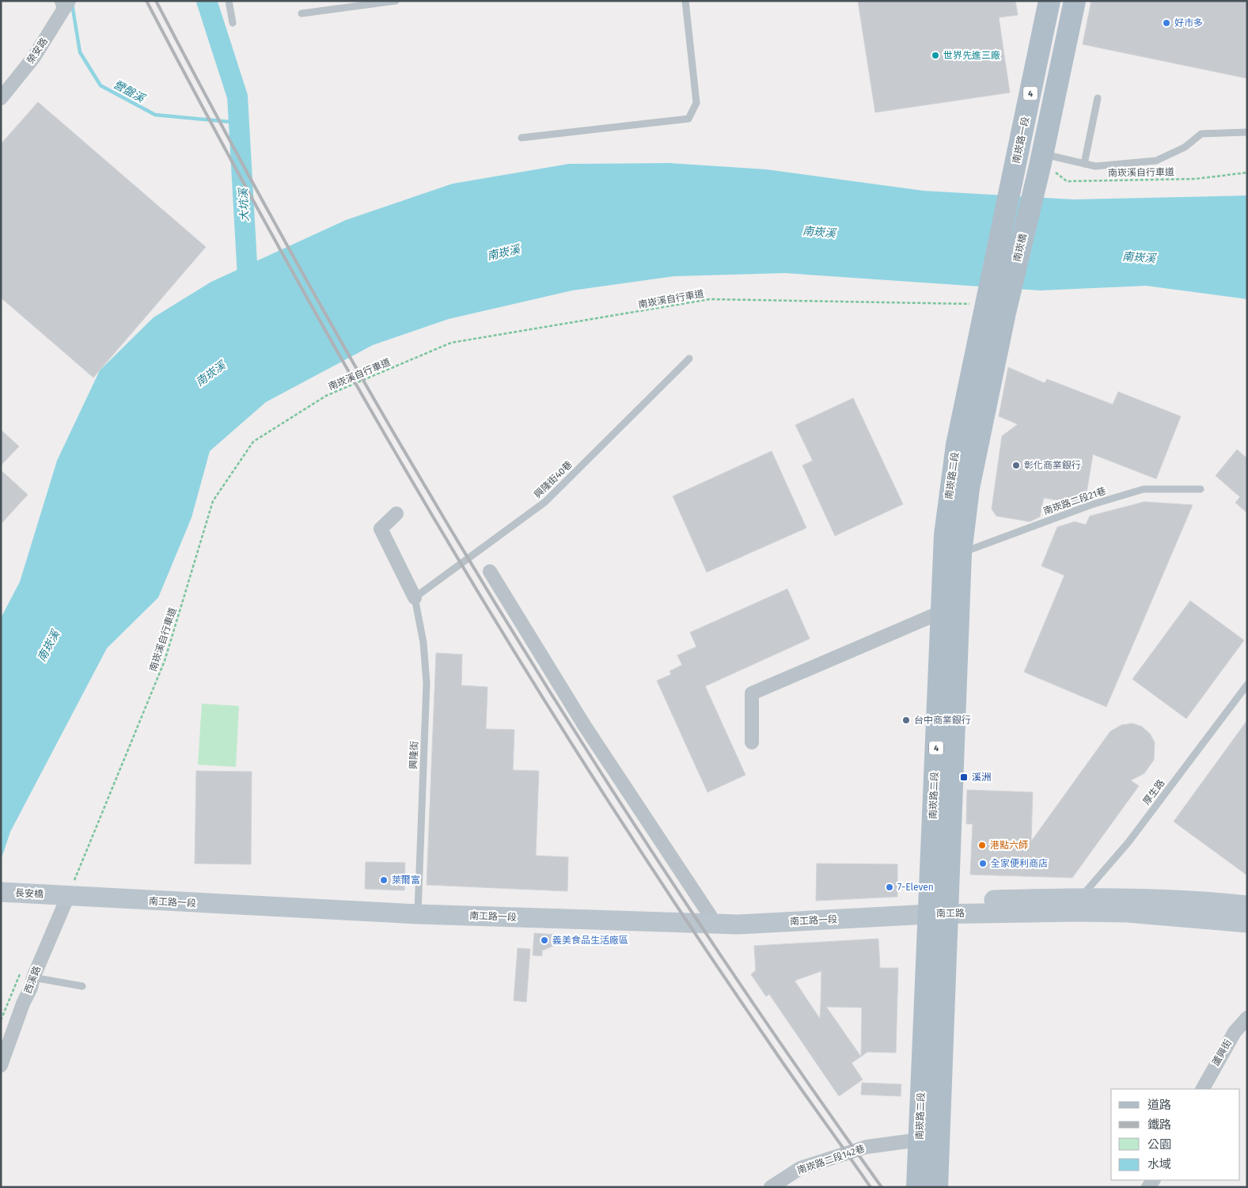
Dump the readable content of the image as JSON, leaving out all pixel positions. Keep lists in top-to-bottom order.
{
  "streets": {
    "main road": [
      "4",
      "南崁路一段",
      "南崁橋",
      "南崁路二段"
    ],
    "street": [
      "榮安路",
      "長安橋",
      "南工路一段",
      "南工路",
      "西溪路",
      "蘆興街",
      "南崁路二段142巷"
    ],
    "lane": [
      "興隆街40巷",
      "南崁路二段21巷",
      "興隆街",
      "厚生路"
    ],
    "path": ["南崁溪自行車道"]
  },
  "crossings": [
    ["4", "南崁溪自行車道"],
    ["4", "南崁橋"],
    ["南崁路一段", "南崁溪自行車道"],
    ["南崁路一段", "南崁橋"],
    ["南崁路一段", "南崁路二段"],
    ["南崁溪自行車道", "南崁橋"],
    ["南崁溪自行車道", "南崁路二段"],
    ["南崁溪自行車道", "長安橋"],
    ["南崁溪自行車道", "南工路一段"],
    ["南崁溪自行車道", "西溪路"],
    ["南崁橋", "南崁路二段"],
    ["南崁路二段", "南崁路二段21巷"],
    ["南崁路二段", "南工路一段"],
    ["南崁路二段", "南工路"],
    ["南崁路二段", "南崁路二段142巷"],
    ["興隆街40巷", "興隆街"],
    ["興隆街", "南工路一段"],
    ["厚生路", "南工路"],
    ["長安橋", "南工路一段"],
    ["長安橋", "西溪路"],
    ["南工路一段", "南工路"],
    ["南工路一段", "西溪路"]
  ],
  "water": ["營盤溪", "大坑溪", "南崁溪"],
  "places": {
    "other": [
      "好市多",
      "世界先進三廠",
      "彰化商業銀行",
      "台中商業銀行",
      "港點六師",
      "全家便利商店",
      "萊爾富",
      "7-Eleven",
      "義美食品生活廠區"
    ],
    "transit": ["溪洲"]
  },
  "legend": [
    "道路",
    "鐵路",
    "公園",
    "水域"
  ]
}
